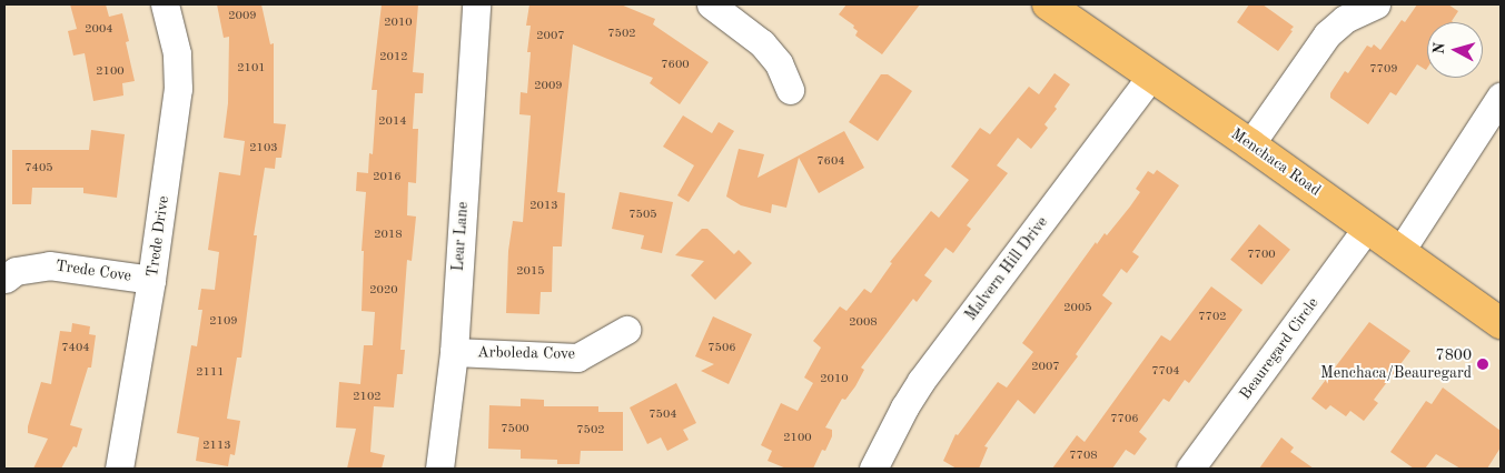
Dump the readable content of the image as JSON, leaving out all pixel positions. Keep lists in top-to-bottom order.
{
  "streets": {
    "main road": ["Menchaca Road"],
    "street": [
      "Trede Drive",
      "Lear Lane",
      "Malvern Hill Drive",
      "Trede Cove",
      "Beauregard Circle",
      "Arboleda Cove"
    ]
  },
  "crossings": [
    ["Menchaca Road", "Malvern Hill Drive"],
    ["Menchaca Road", "Beauregard Circle"],
    ["Trede Drive", "Trede Cove"],
    ["Lear Lane", "Arboleda Cove"]
  ],
  "places": ["7800 Menchaca/Beauregard"],
  "house_numbers": [
    "2009",
    "2010",
    "2004",
    "7502",
    "2007",
    "2012",
    "7600",
    "2101",
    "7709",
    "2100",
    "2009",
    "2014",
    "2103",
    "7604",
    "7405",
    "2016",
    "2013",
    "7505",
    "2018",
    "7700",
    "2015",
    "2020",
    "2005",
    "7702",
    "2109",
    "2008",
    "7404",
    "7506",
    "2007",
    "7704",
    "2111",
    "2010",
    "2102",
    "7504",
    "7706",
    "7500",
    "7502",
    "2100",
    "2113",
    "7708"
  ],
  "north": "left"
}
